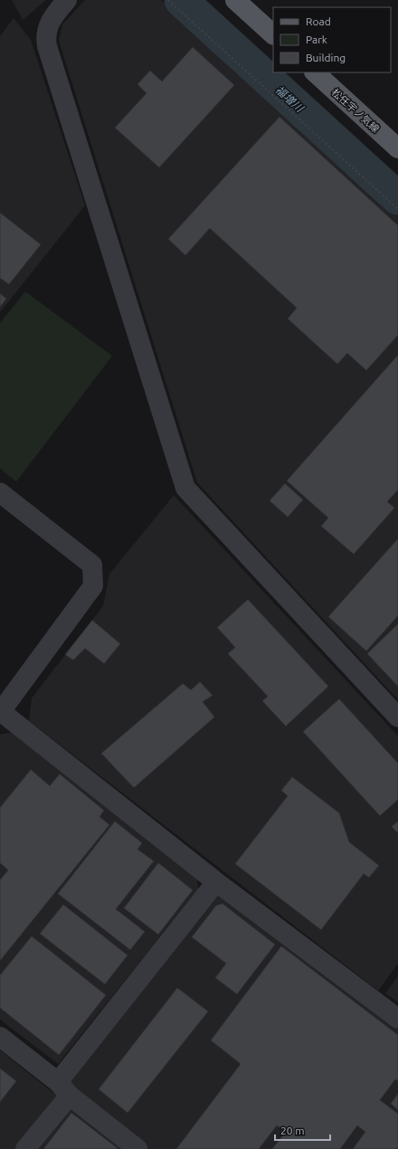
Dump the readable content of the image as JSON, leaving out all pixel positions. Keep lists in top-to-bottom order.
{
  "streets": {
    "main road": ["松任宇ノ気線"]
  },
  "water": ["福増川"],
  "legend": ["Road", "Park", "Building"],
  "scale_bar": "20 m"
}
